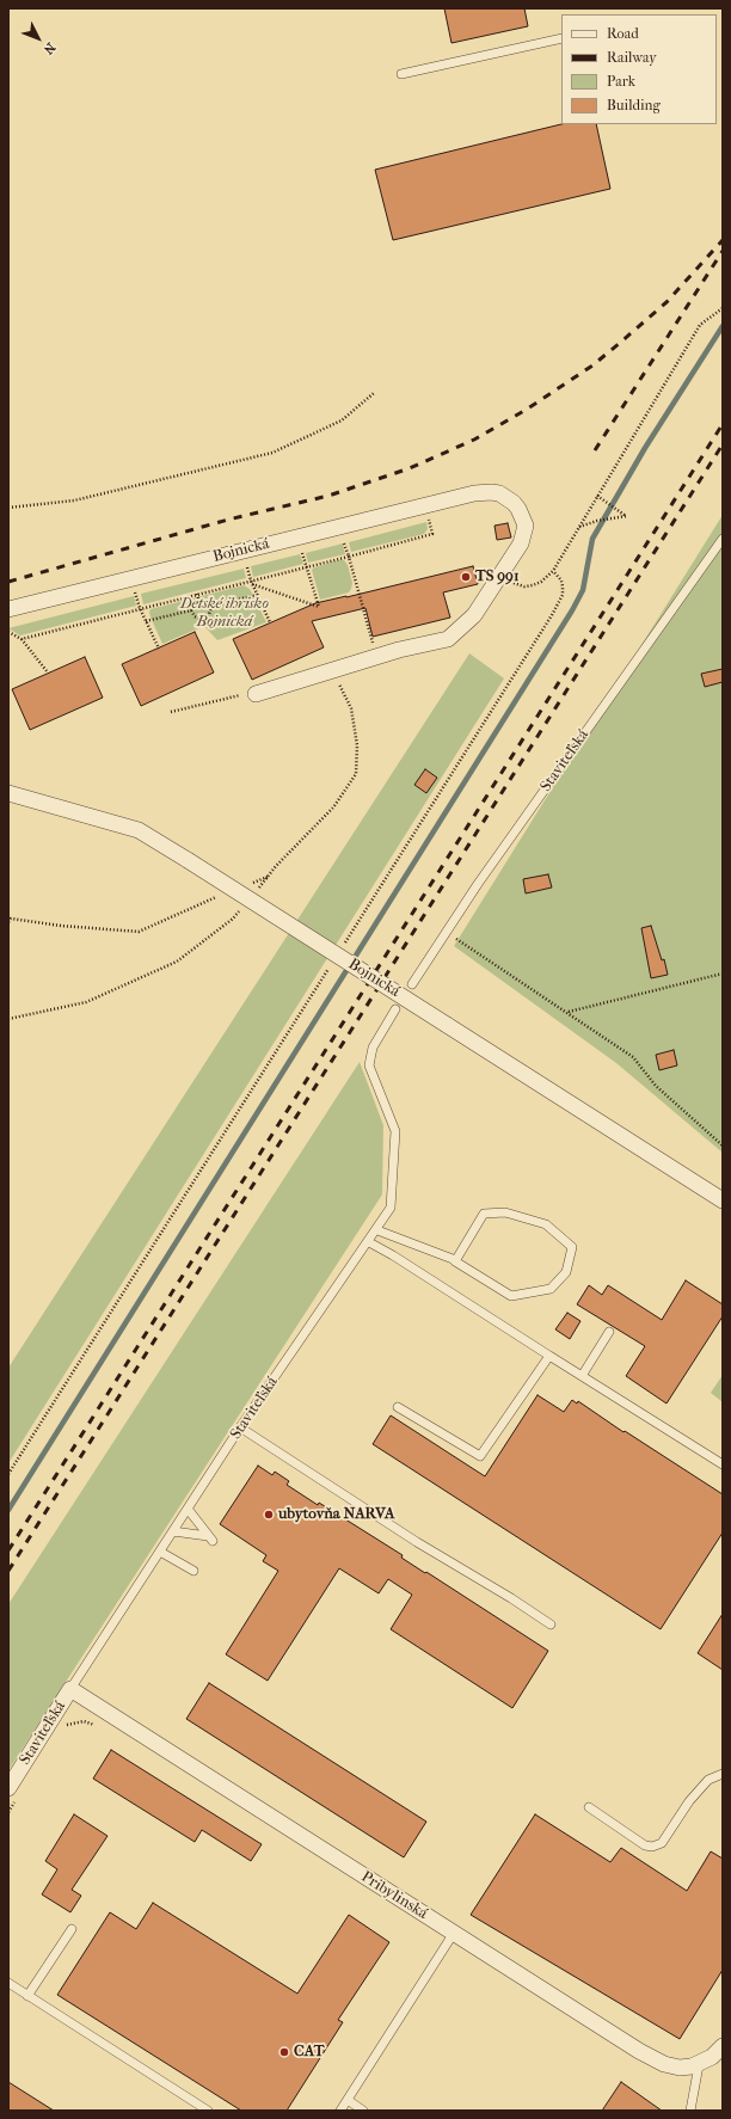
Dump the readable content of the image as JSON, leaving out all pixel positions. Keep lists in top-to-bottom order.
{
  "streets": {
    "street": ["Bojnická", "Staviteľská", "Pribylinská"]
  },
  "crossings": [
    ["Staviteľská", "Pribylinská"]
  ],
  "parks": ["Detské ihrisko Bojnická"],
  "places": ["TS 991", "ubytovňa NARVA", "CAT"],
  "legend": [
    "Road",
    "Railway",
    "Park",
    "Building"
  ],
  "north": "bottom right"
}
